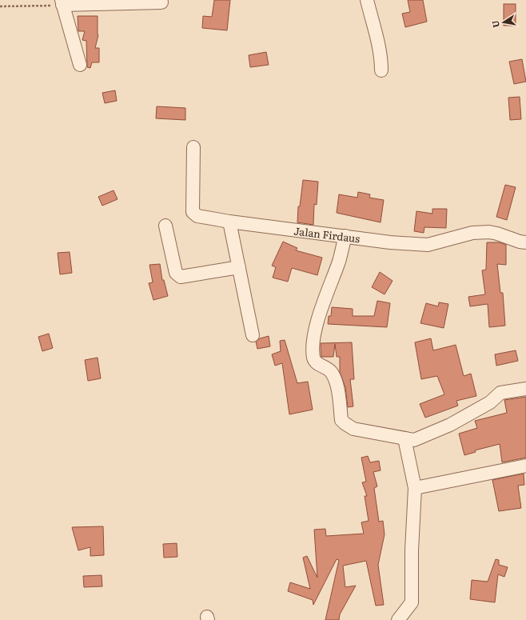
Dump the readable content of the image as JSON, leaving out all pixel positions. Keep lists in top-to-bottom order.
{
  "streets": {
    "street": ["Jalan Firdaus"]
  },
  "north": "left"
}
